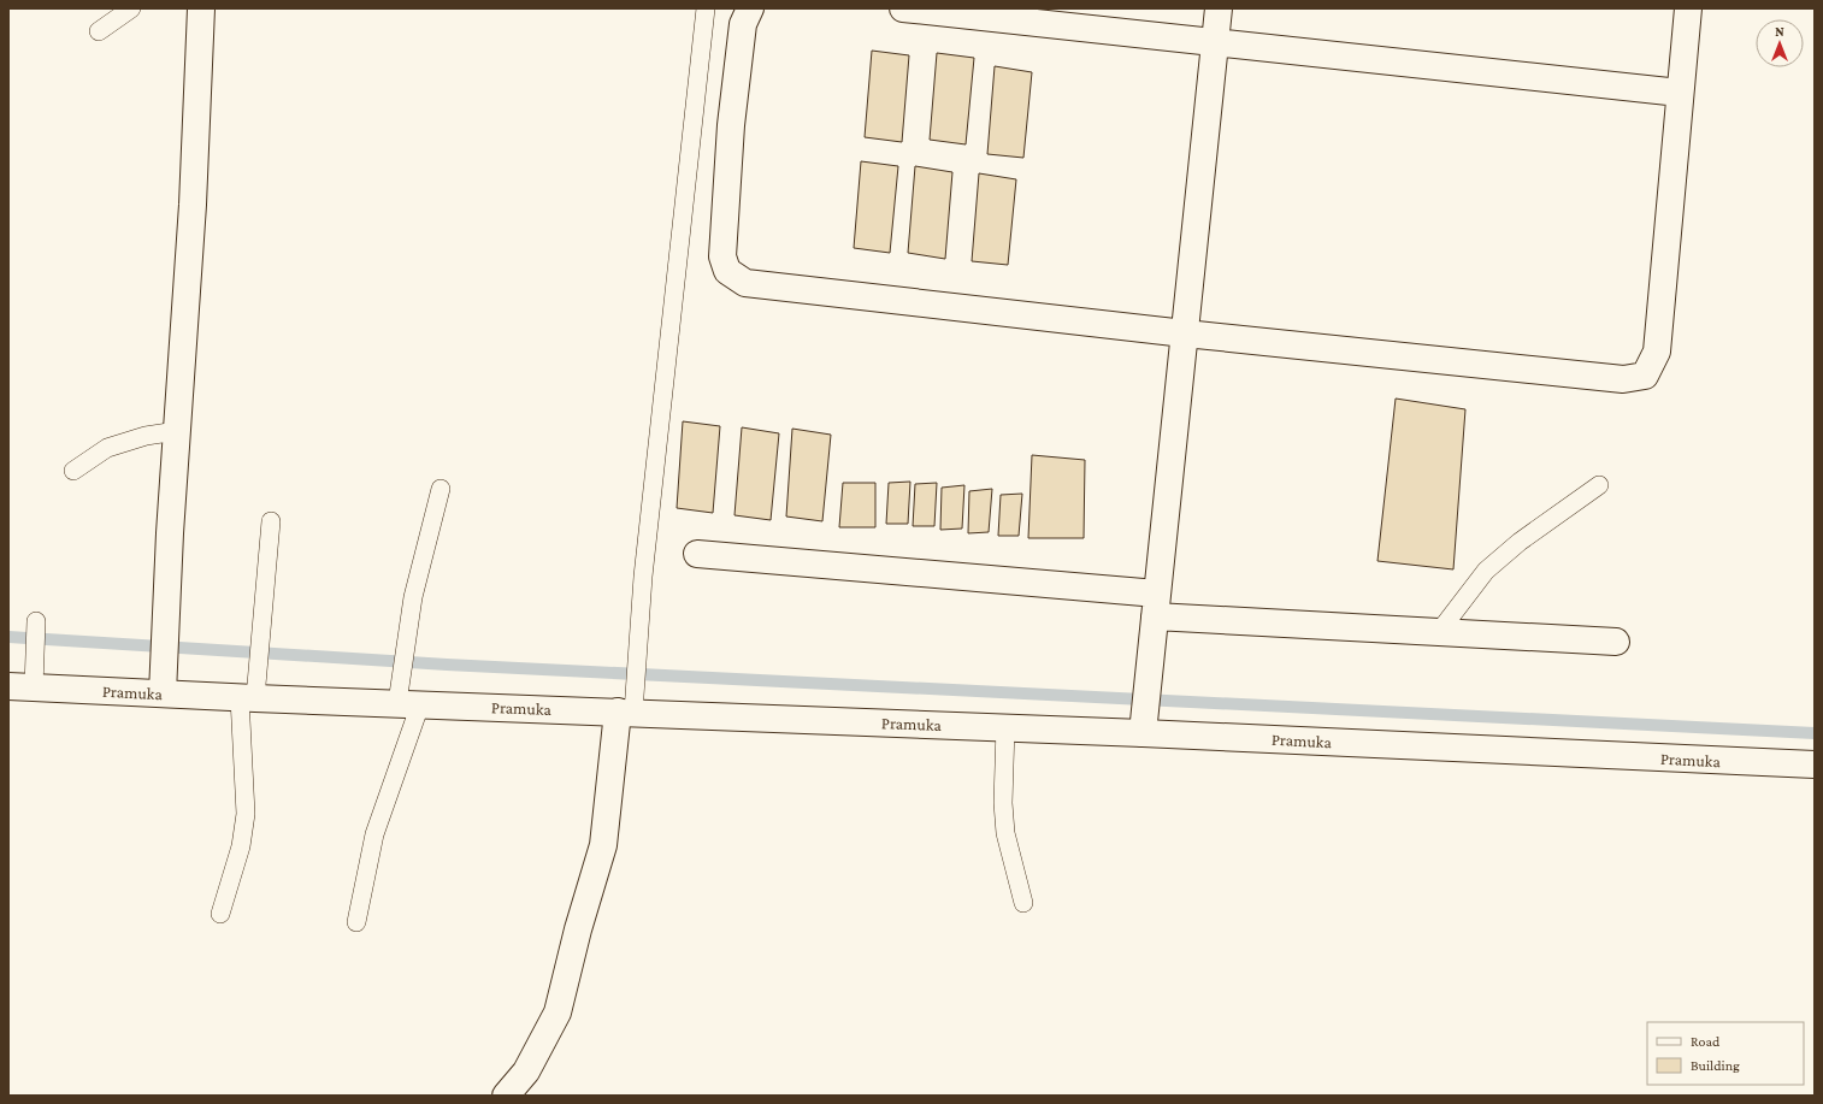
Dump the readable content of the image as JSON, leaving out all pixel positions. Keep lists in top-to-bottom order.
{
  "streets": {
    "street": ["Pramuka"]
  },
  "legend": ["Road", "Building"],
  "north": "top"
}
